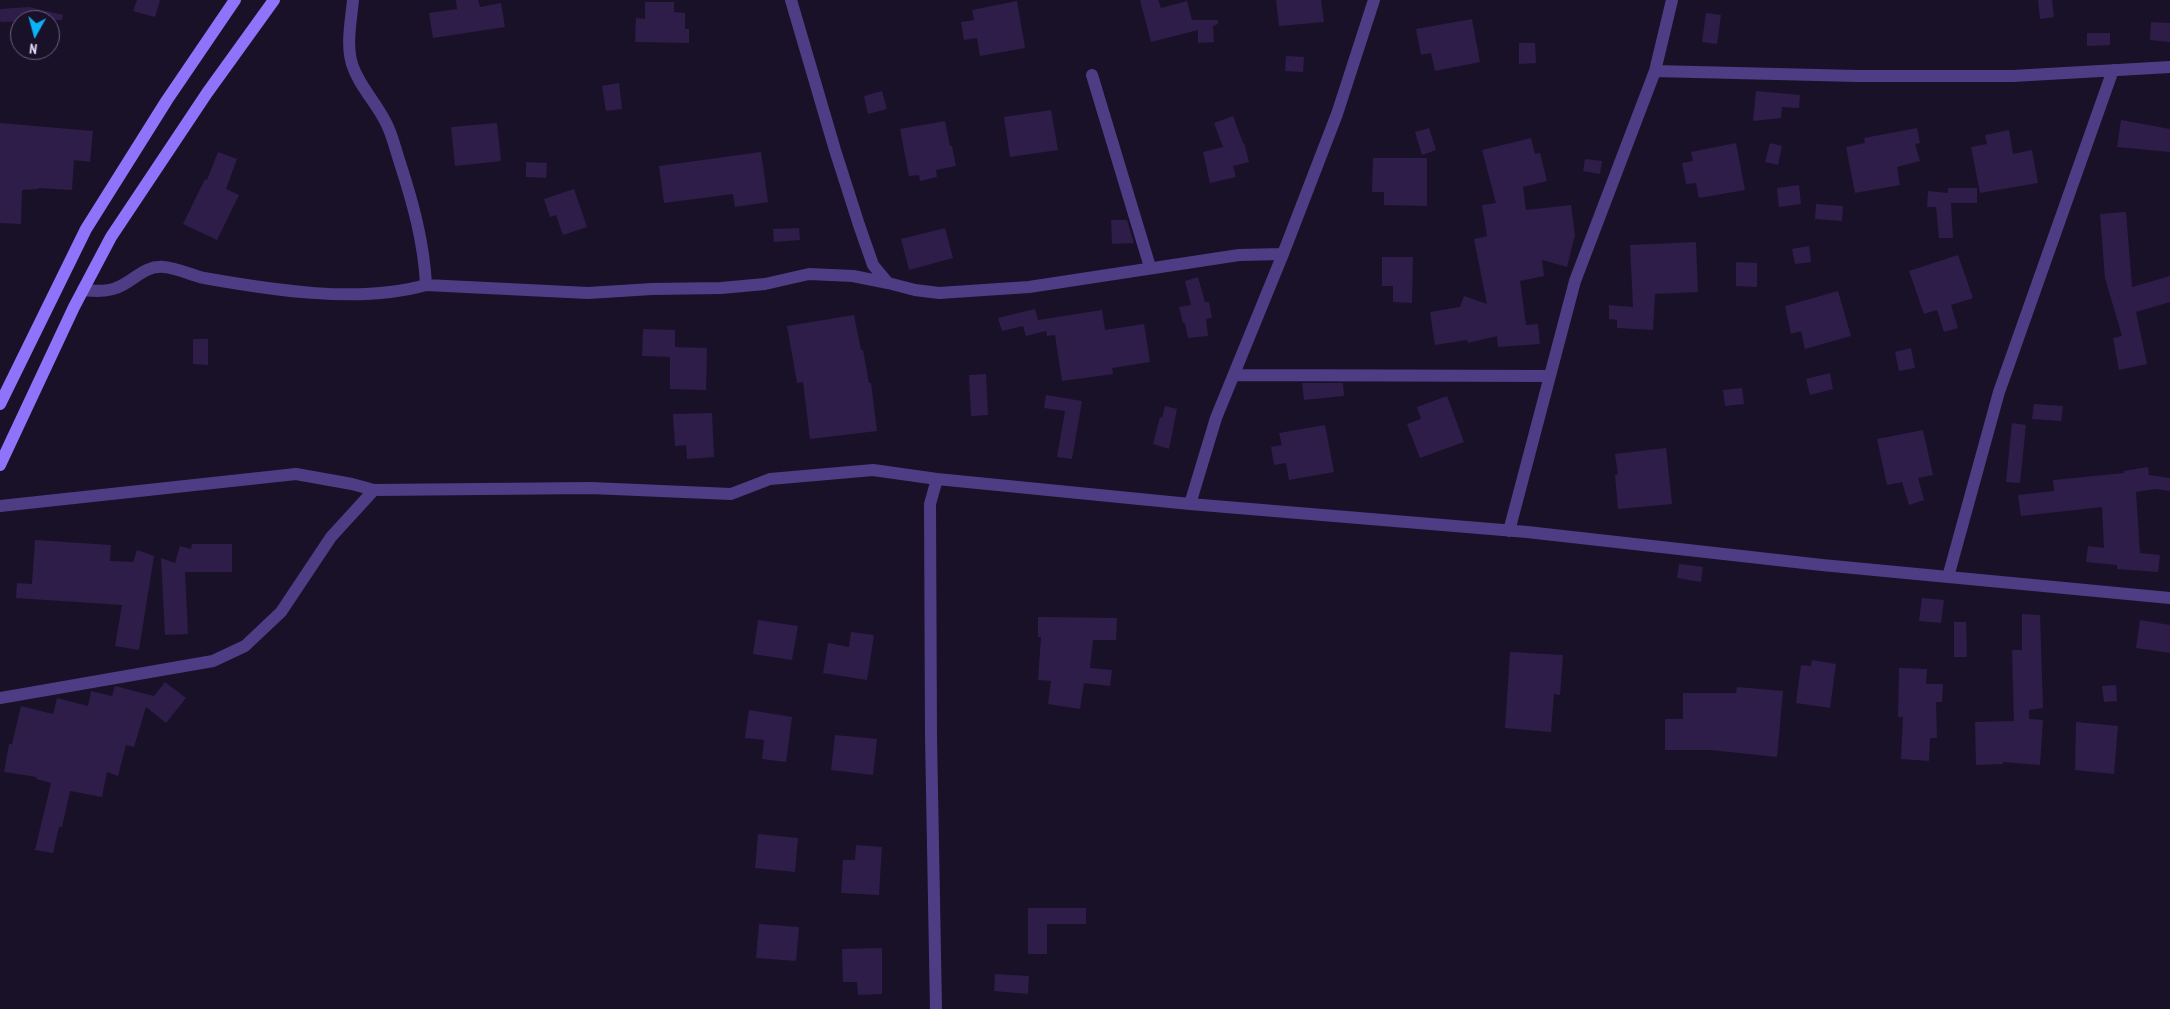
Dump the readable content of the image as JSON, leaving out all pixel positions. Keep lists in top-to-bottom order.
{
  "north": "bottom"
}
